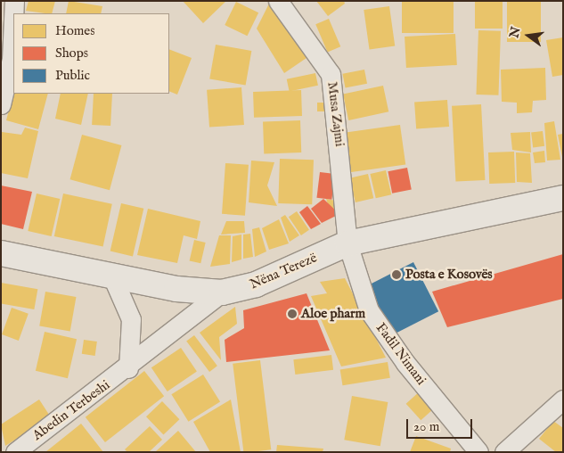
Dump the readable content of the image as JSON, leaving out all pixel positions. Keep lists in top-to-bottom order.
{
  "streets": {
    "main road": ["Nëna Terezë"],
    "street": ["Musa Zajmi", "Fadil Nimani", "Abedin Terbeshi"]
  },
  "crossings": [
    ["Musa Zajmi", "Nëna Terezë"],
    ["Musa Zajmi", "Fadil Nimani"],
    ["Nëna Terezë", "Fadil Nimani"],
    ["Nëna Terezë", "Abedin Terbeshi"]
  ],
  "places": ["Posta e Kosovës", "Aloe pharm"],
  "legend": ["Homes", "Shops", "Public"],
  "scale_bar": "20 m",
  "north": "left"
}
